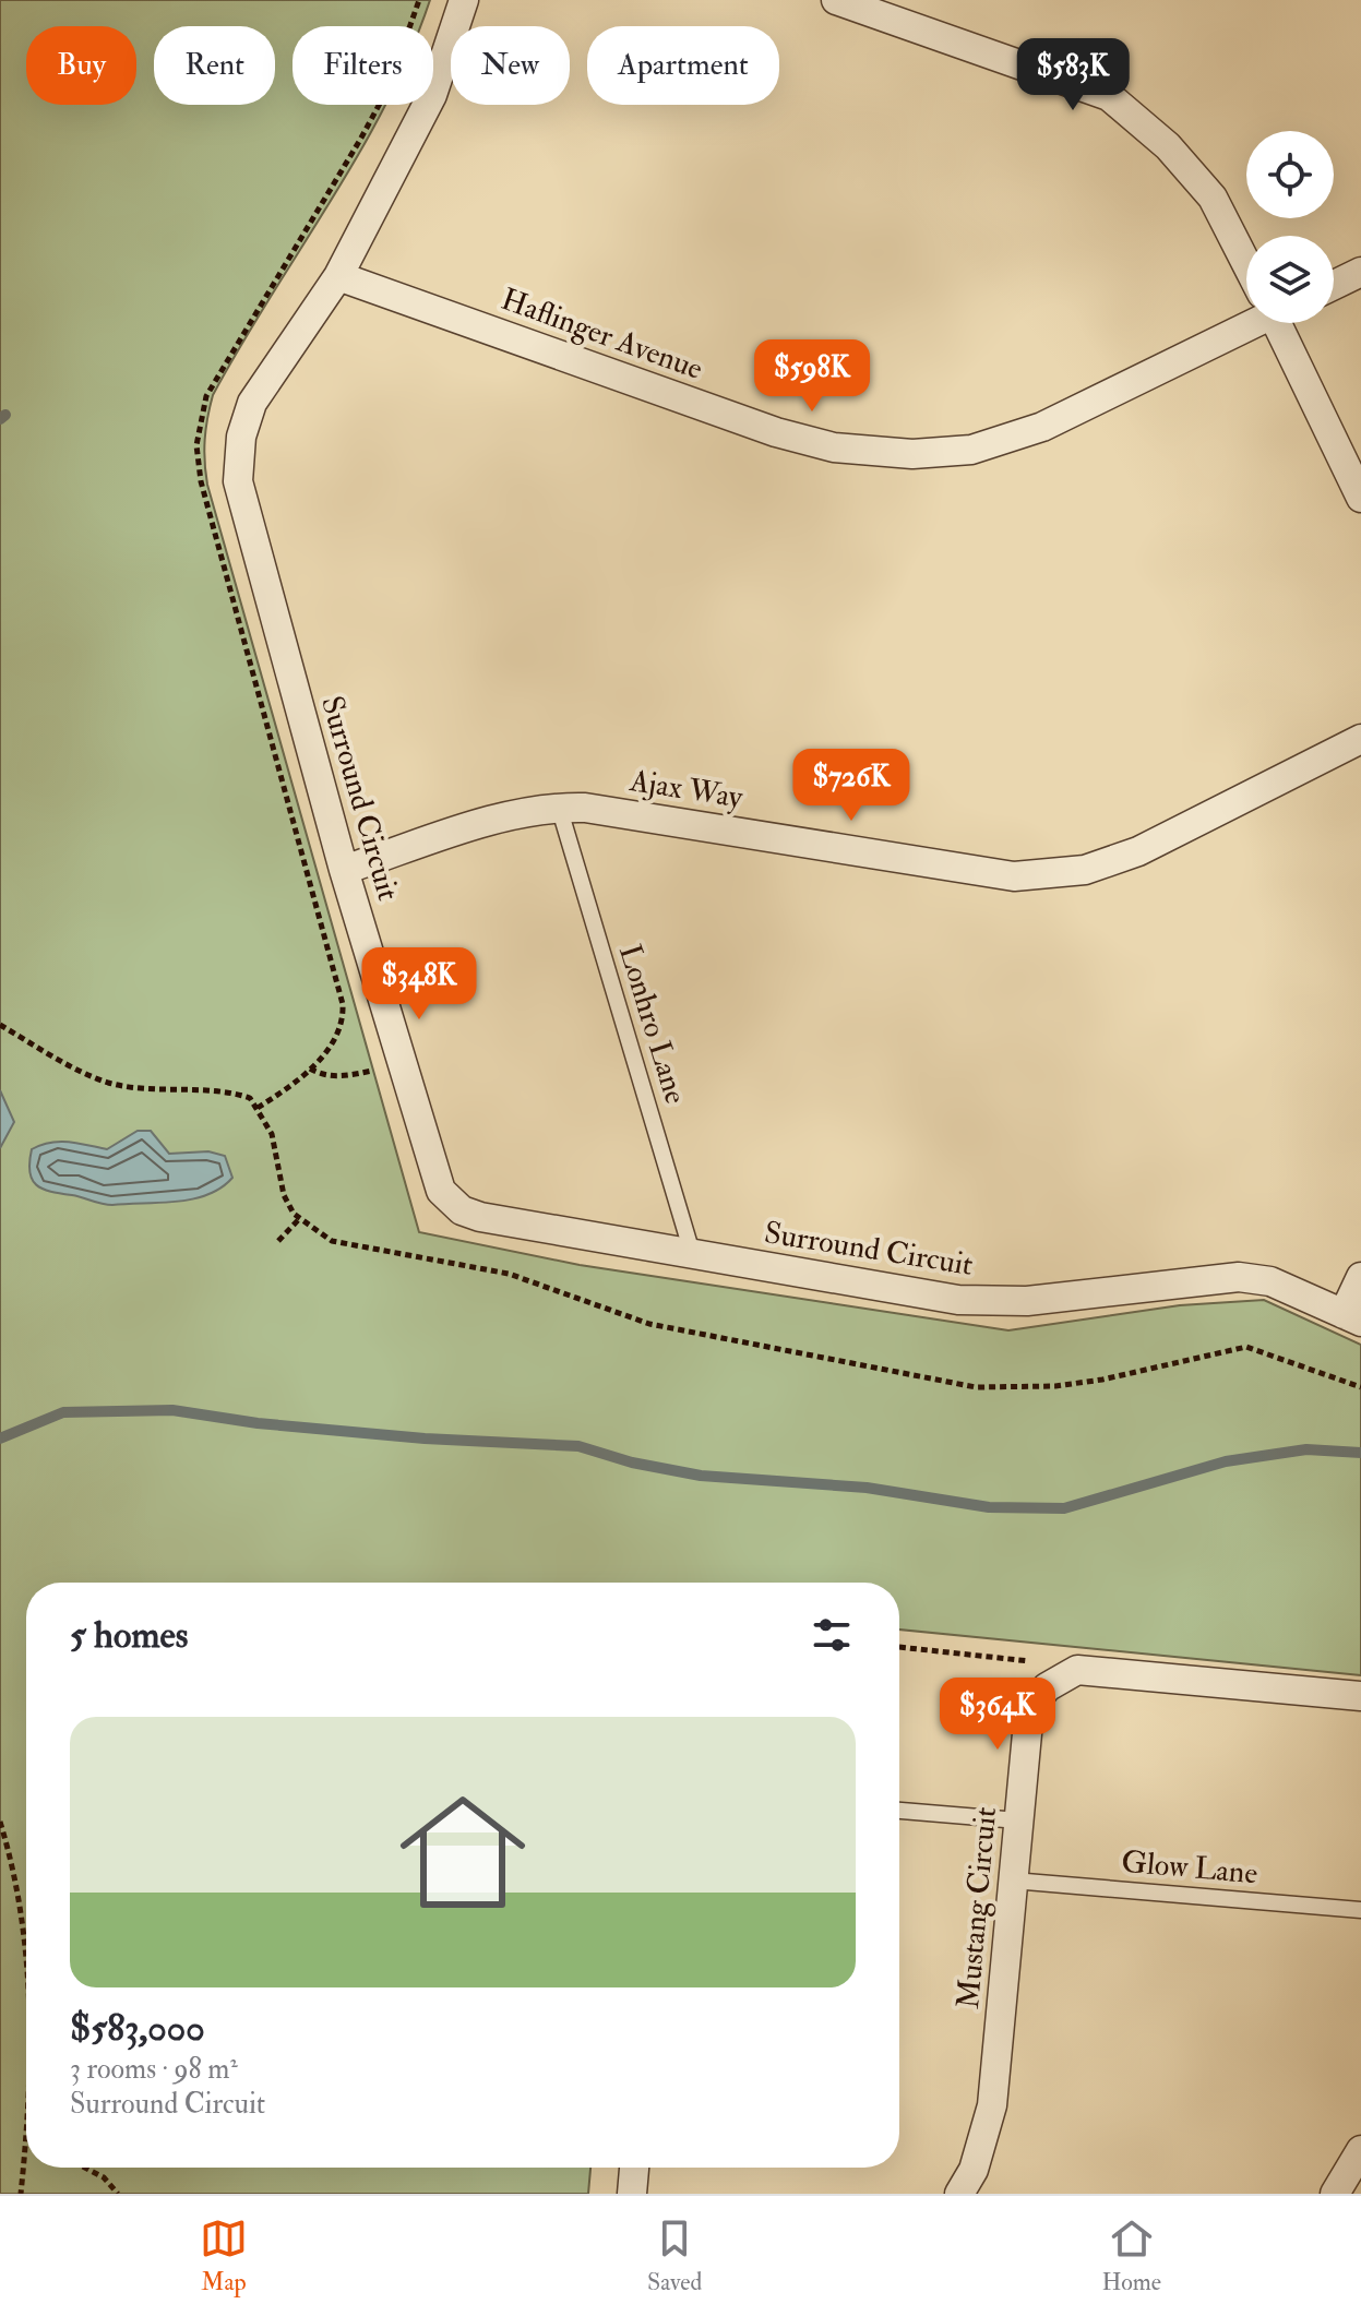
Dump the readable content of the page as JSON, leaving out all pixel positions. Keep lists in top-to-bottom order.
{
  "streets": {
    "street": [
      "Haflinger Avenue",
      "Ajax Way",
      "Surround Circuit",
      "Mustang Circuit"
    ],
    "lane": ["Lonhro Lane", "Glow Lane"]
  },
  "crossings": [
    ["Haflinger Avenue", "Surround Circuit"],
    ["Ajax Way", "Surround Circuit"],
    ["Ajax Way", "Lonhro Lane"],
    ["Surround Circuit", "Lonhro Lane"],
    ["Glow Lane", "Mustang Circuit"]
  ],
  "page": {
    "chip": [
      "Buy",
      "Rent",
      "Filters",
      "New",
      "Apartment"
    ],
    "price": [
      "$583K",
      "$598K",
      "$726K",
      "$348K",
      "$364K"
    ],
    "heading": "5 homes",
    "list": [
      {
        "name": "$583,000",
        "note": "3 rooms · 98 m² · Surround Circuit"
      }
    ],
    "tabs": ["Map", "Saved", "Home"]
  }
}
